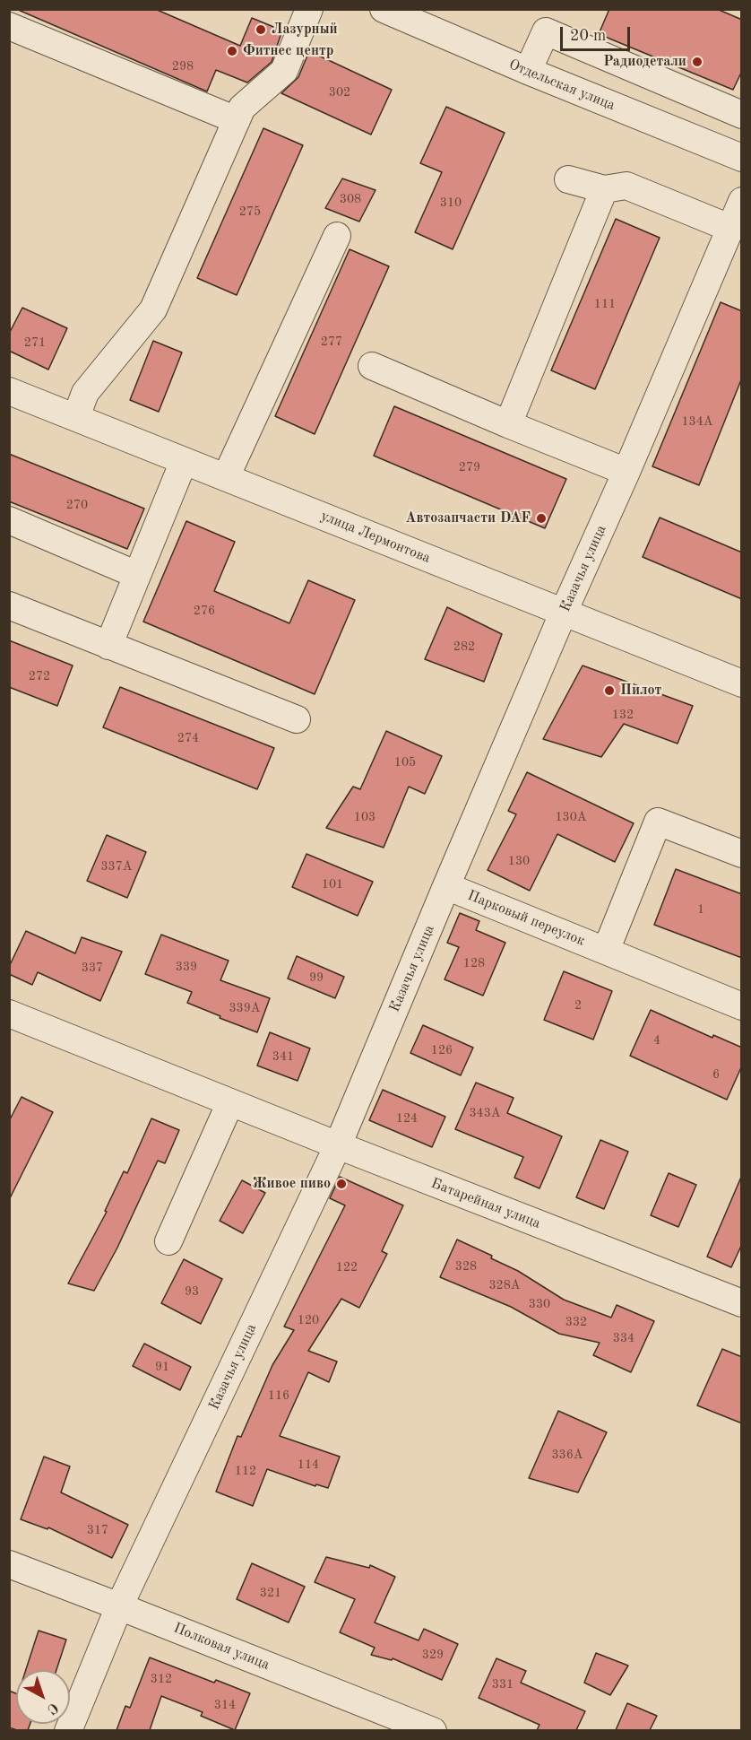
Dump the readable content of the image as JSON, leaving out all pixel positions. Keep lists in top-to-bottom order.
{
  "streets": {
    "street": [
      "Отдельская улица",
      "улица Лермонтова",
      "Казачья улица",
      "Парковый переулок",
      "Батарейная улица",
      "Полковая улица"
    ]
  },
  "crossings": [
    ["улица Лермонтова", "Казачья улица"],
    ["Казачья улица", "Парковый переулок"],
    ["Казачья улица", "Батарейная улица"],
    ["Казачья улица", "Полковая улица"]
  ],
  "places": [
    "Лазурный",
    "Фитнес центр",
    "Радиодетали",
    "Автозапчасти DAF",
    "Пилот",
    "Живое пиво"
  ],
  "house_numbers": [
    "298",
    "302",
    "308",
    "310",
    "275",
    "111",
    "277",
    "271",
    "134А",
    "279",
    "270",
    "276",
    "282",
    "272",
    "132",
    "274",
    "105",
    "103",
    "130А",
    "130",
    "337А",
    "101",
    "1",
    "128",
    "339",
    "337",
    "99",
    "2",
    "339А",
    "4",
    "126",
    "341",
    "6",
    "343А",
    "124",
    "328",
    "122",
    "328А",
    "93",
    "330",
    "120",
    "332",
    "334",
    "91",
    "116",
    "336А",
    "114",
    "112",
    "317",
    "321",
    "329",
    "312",
    "331",
    "314"
  ],
  "scale_bar": "20 m",
  "north": "bottom right"
}
